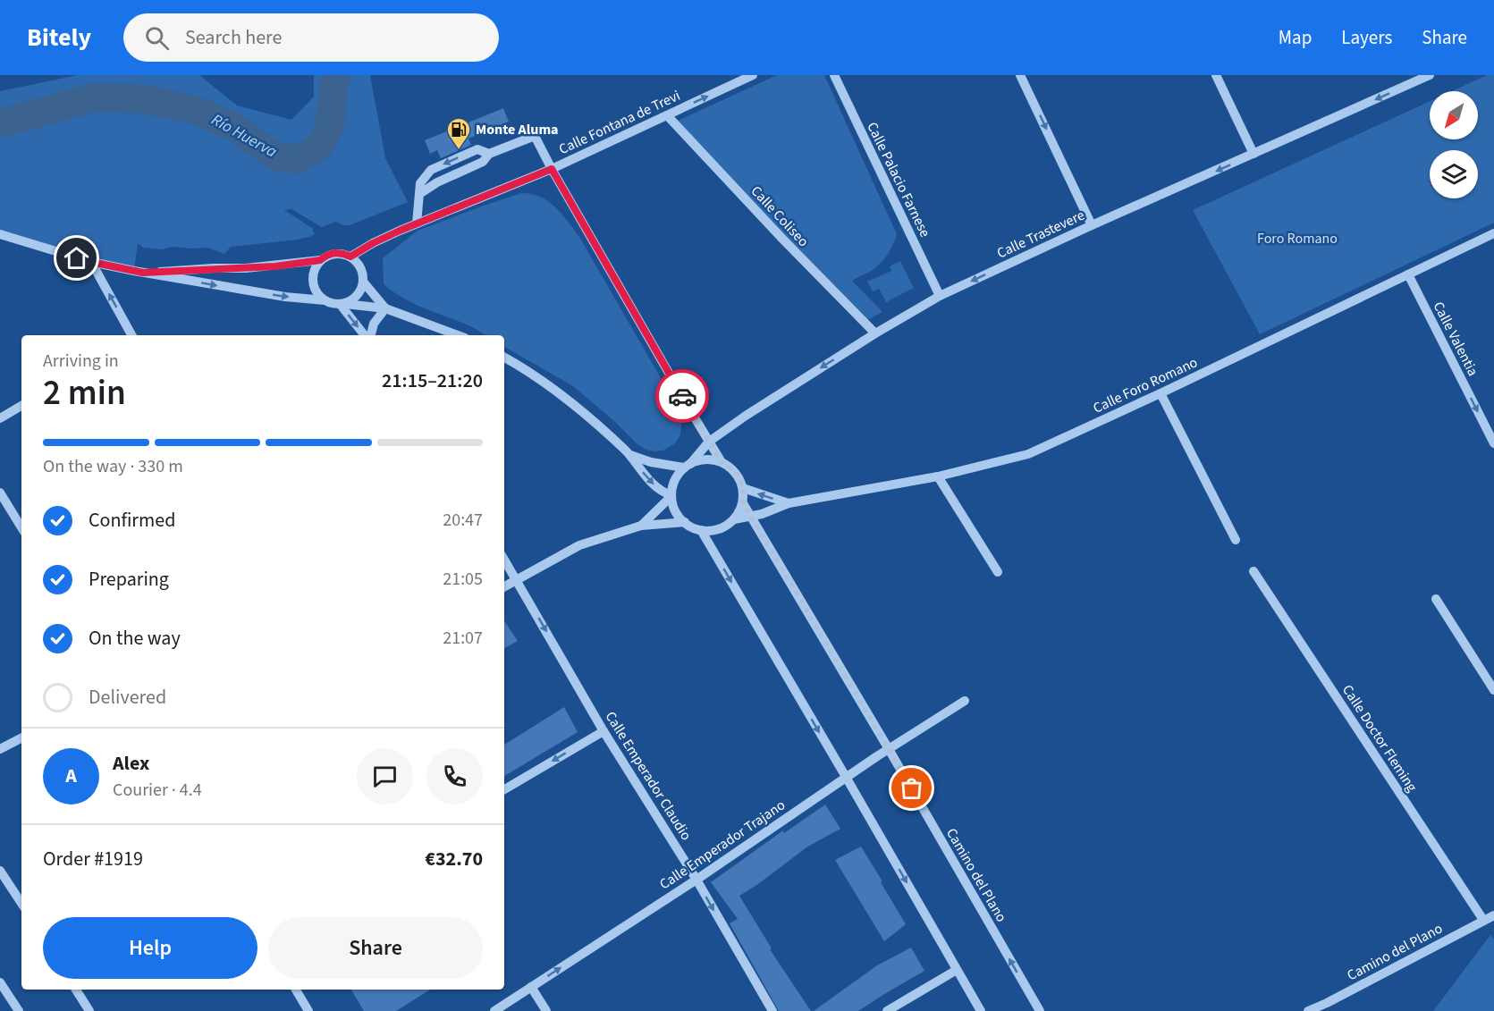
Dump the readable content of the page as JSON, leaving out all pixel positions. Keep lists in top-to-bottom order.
{
  "streets": {
    "street": [
      "Calle Fontana de Trevi",
      "Calle Palacio Farnese",
      "Calle Coliseo",
      "Calle Trastevere",
      "Calle Valentia",
      "Calle Foro Romano",
      "Calle Doctor Fleming",
      "Calle Emperador Claudio",
      "Calle Emperador Trajano",
      "Camino del Plano"
    ]
  },
  "crossings": [
    ["Calle Fontana de Trevi", "Calle Coliseo"],
    ["Calle Palacio Farnese", "Calle Trastevere"],
    ["Calle Coliseo", "Calle Trastevere"],
    ["Calle Trastevere", "Calle Foro Romano"],
    ["Calle Trastevere", "Camino del Plano"],
    ["Calle Valentia", "Calle Foro Romano"],
    ["Calle Foro Romano", "Camino del Plano"],
    ["Calle Doctor Fleming", "Camino del Plano"],
    ["Calle Emperador Claudio", "Calle Emperador Trajano"],
    ["Calle Emperador Trajano", "Camino del Plano"]
  ],
  "one_way": ["Calle Trastevere", "Calle Valentia", "Calle Emperador Claudio"],
  "water": ["Río Huerva"],
  "parks": ["Foro Romano"],
  "places": {
    "fuel station": ["Monte Aluma"]
  },
  "north": "bottom left",
  "page": {
    "header": "Bitely",
    "search": "Search here",
    "nav": ["Map", "Layers", "Share"],
    "heading": ["2 min", "Arriving in", "21:15–21:20"],
    "panel": [
      "Alex",
      "Courier · 4.4",
      "Order #1919",
      "€32.70"
    ],
    "bar": "On the way · 330 m",
    "list": [
      ["Confirmed", "20:47"],
      ["Preparing", "21:05"],
      ["On the way", "21:07"],
      "Delivered"
    ],
    "round": "A",
    "buttons": ["Help", "Share"]
  }
}
